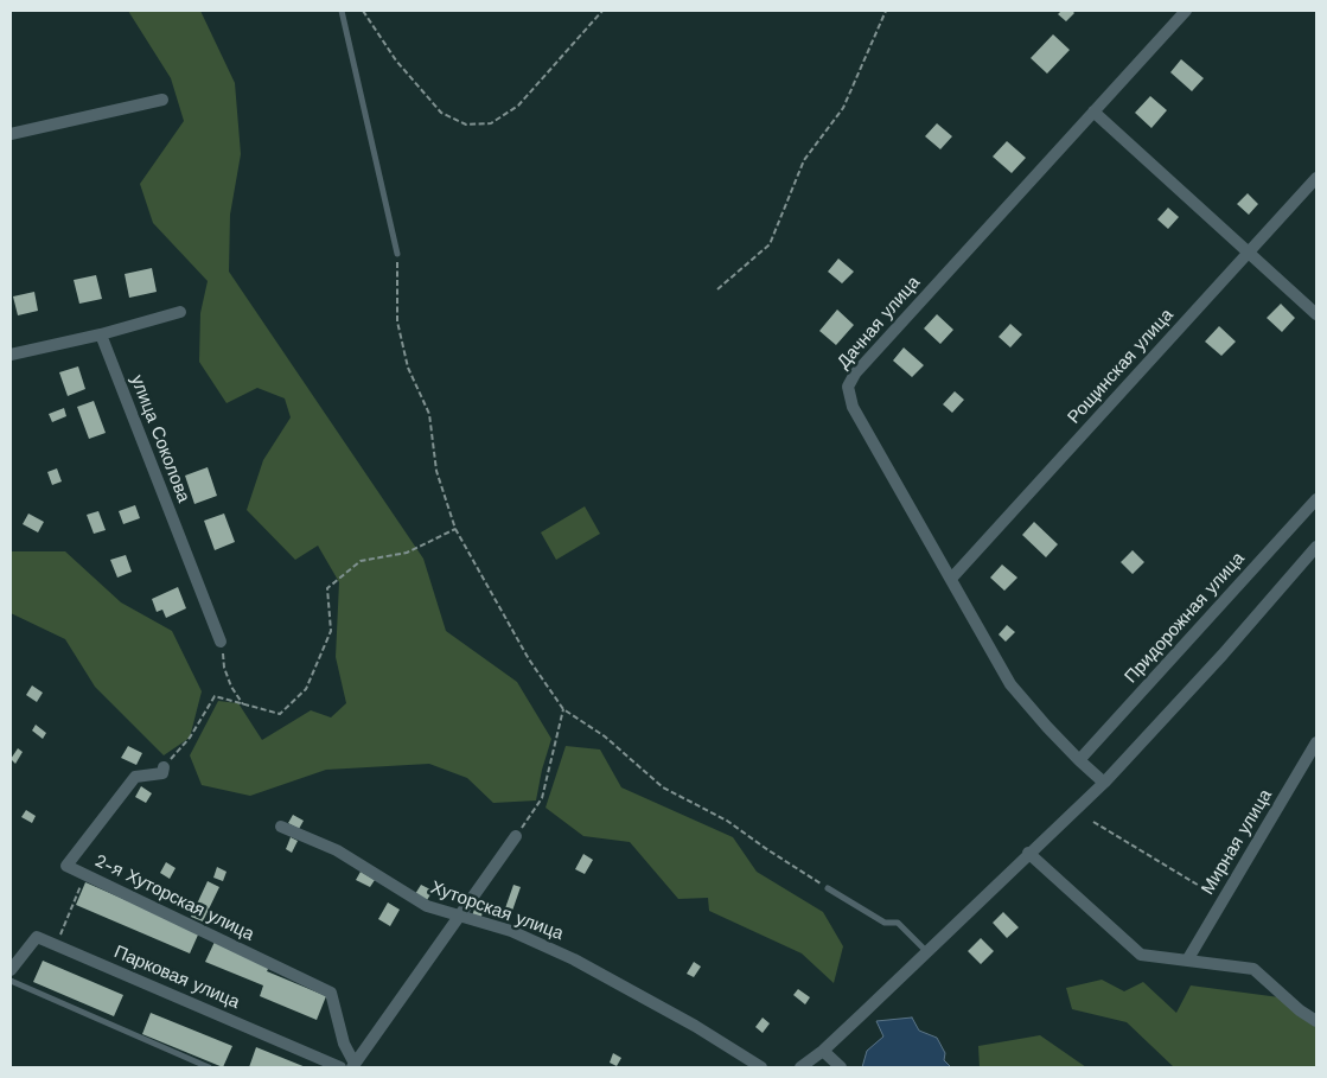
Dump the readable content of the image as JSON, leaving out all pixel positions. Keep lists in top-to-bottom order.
{
  "streets": {
    "street": [
      "Дачная улица",
      "Рощинская улица",
      "улица Соколова",
      "Придорожная улица",
      "Мирная улица",
      "2-я Хуторская улица",
      "Хуторская улица",
      "Парковая улица"
    ]
  },
  "crossings": [
    ["Дачная улица", "Рощинская улица"],
    ["Дачная улица", "Придорожная улица"]
  ]
}
